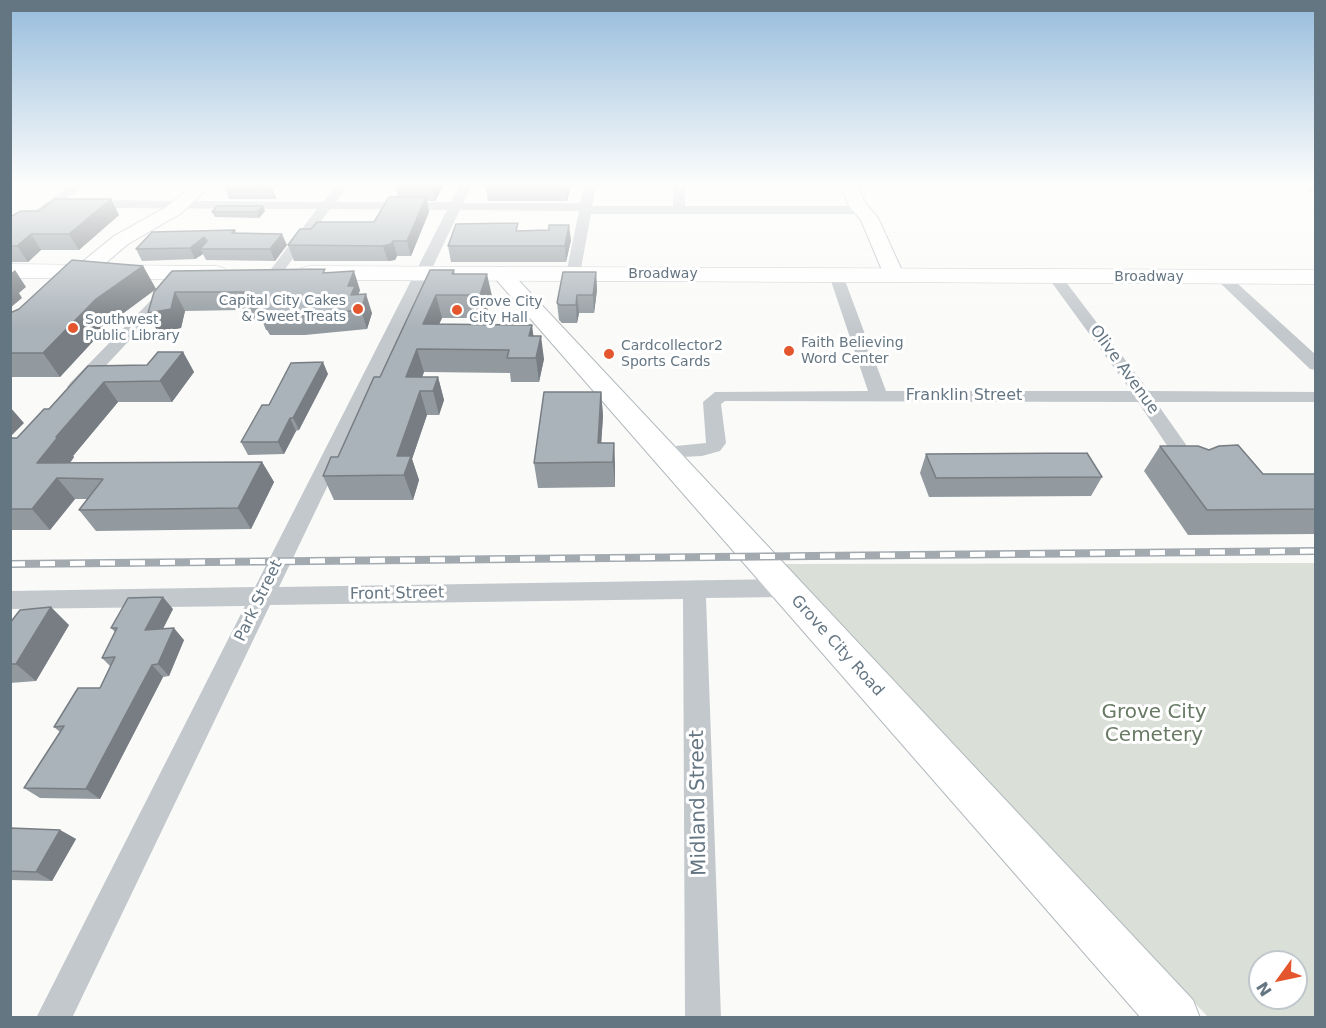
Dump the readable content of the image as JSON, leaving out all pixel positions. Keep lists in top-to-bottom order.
{
  "streets": {
    "main road": ["Broadway", "Grove City Road"],
    "street": [
      "Olive Avenue",
      "Franklin Street",
      "Front Street",
      "Park Street",
      "Midland Street"
    ]
  },
  "crossings": [
    ["Broadway", "Olive Avenue"],
    ["Broadway", "Park Street"],
    ["Broadway", "Grove City Road"],
    ["Olive Avenue", "Franklin Street"],
    ["Franklin Street", "Grove City Road"],
    ["Front Street", "Park Street"],
    ["Front Street", "Grove City Road"],
    ["Front Street", "Midland Street"]
  ],
  "parks": ["Grove City Cemetery"],
  "places": [
    "Capital City Cakes & Sweet Treats",
    "Grove City City Hall",
    "Southwest Public Library",
    "Faith Believing Word Center",
    "Cardcollector2 Sports Cards"
  ],
  "north": "bottom left"
}
